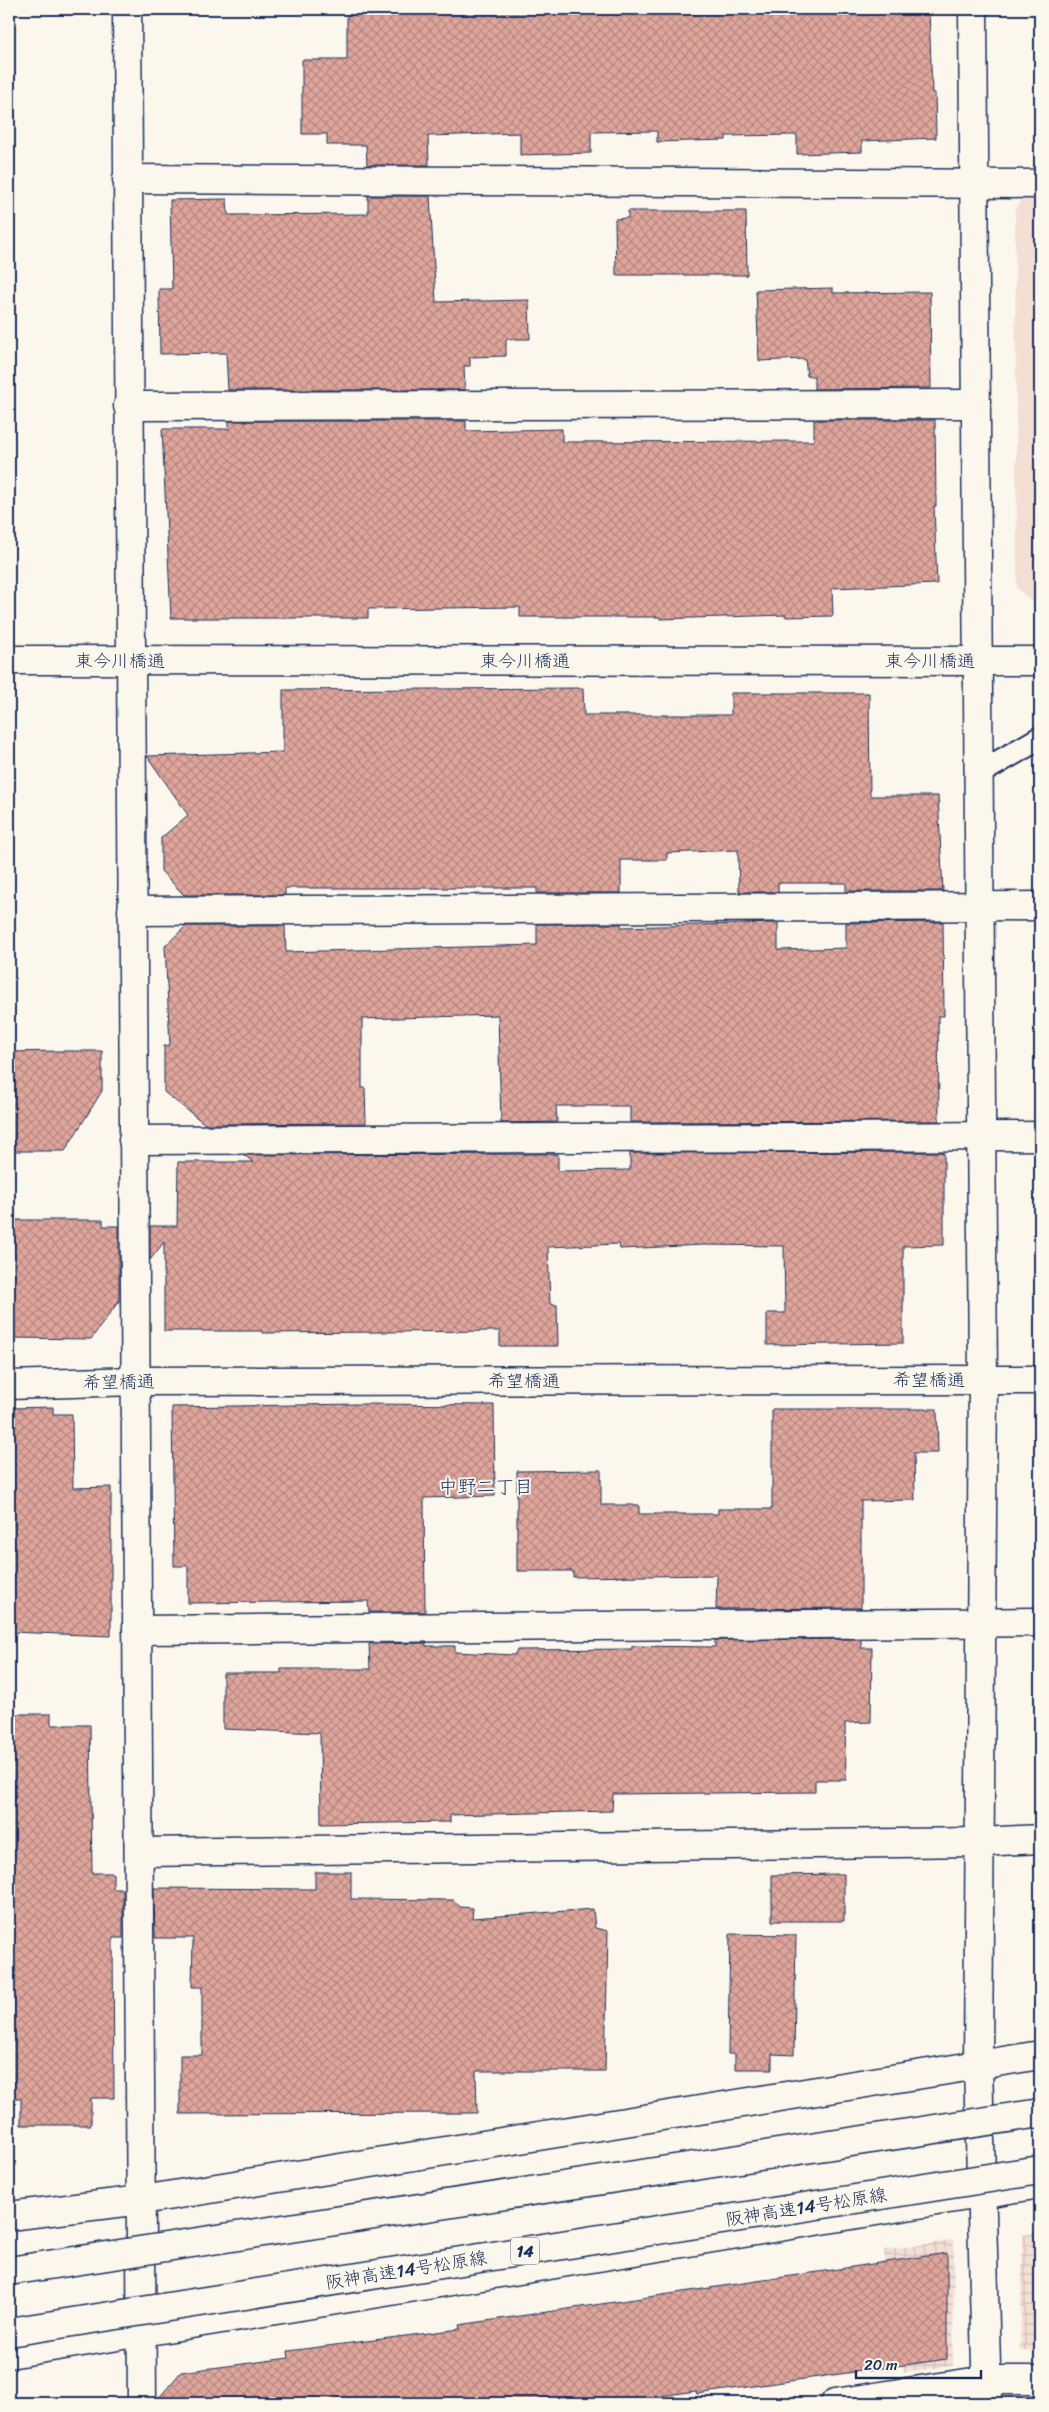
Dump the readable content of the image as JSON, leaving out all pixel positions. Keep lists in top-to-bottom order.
{
  "streets": {
    "main road": [
      "東今川橋通",
      "希望橋通",
      "阪神高速14号松原線",
      "14"
    ]
  },
  "districts": ["中野二丁目"],
  "scale_bar": "20 m"
}
